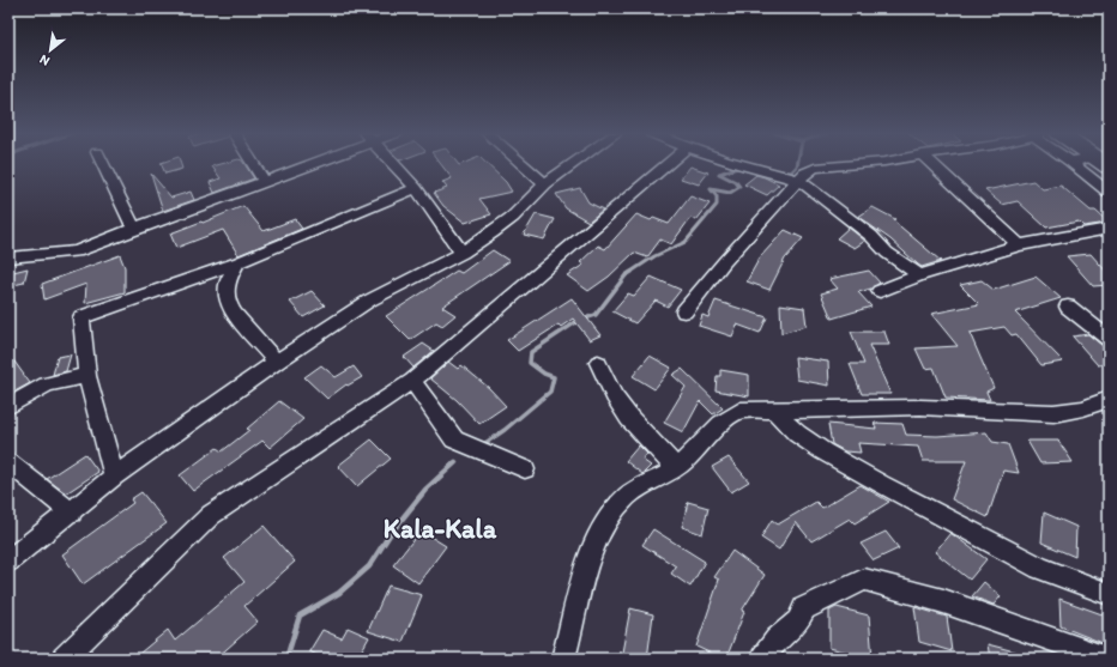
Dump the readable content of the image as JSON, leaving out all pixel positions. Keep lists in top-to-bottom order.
{
  "districts": ["Kala-Kala"],
  "north": "bottom left"
}
